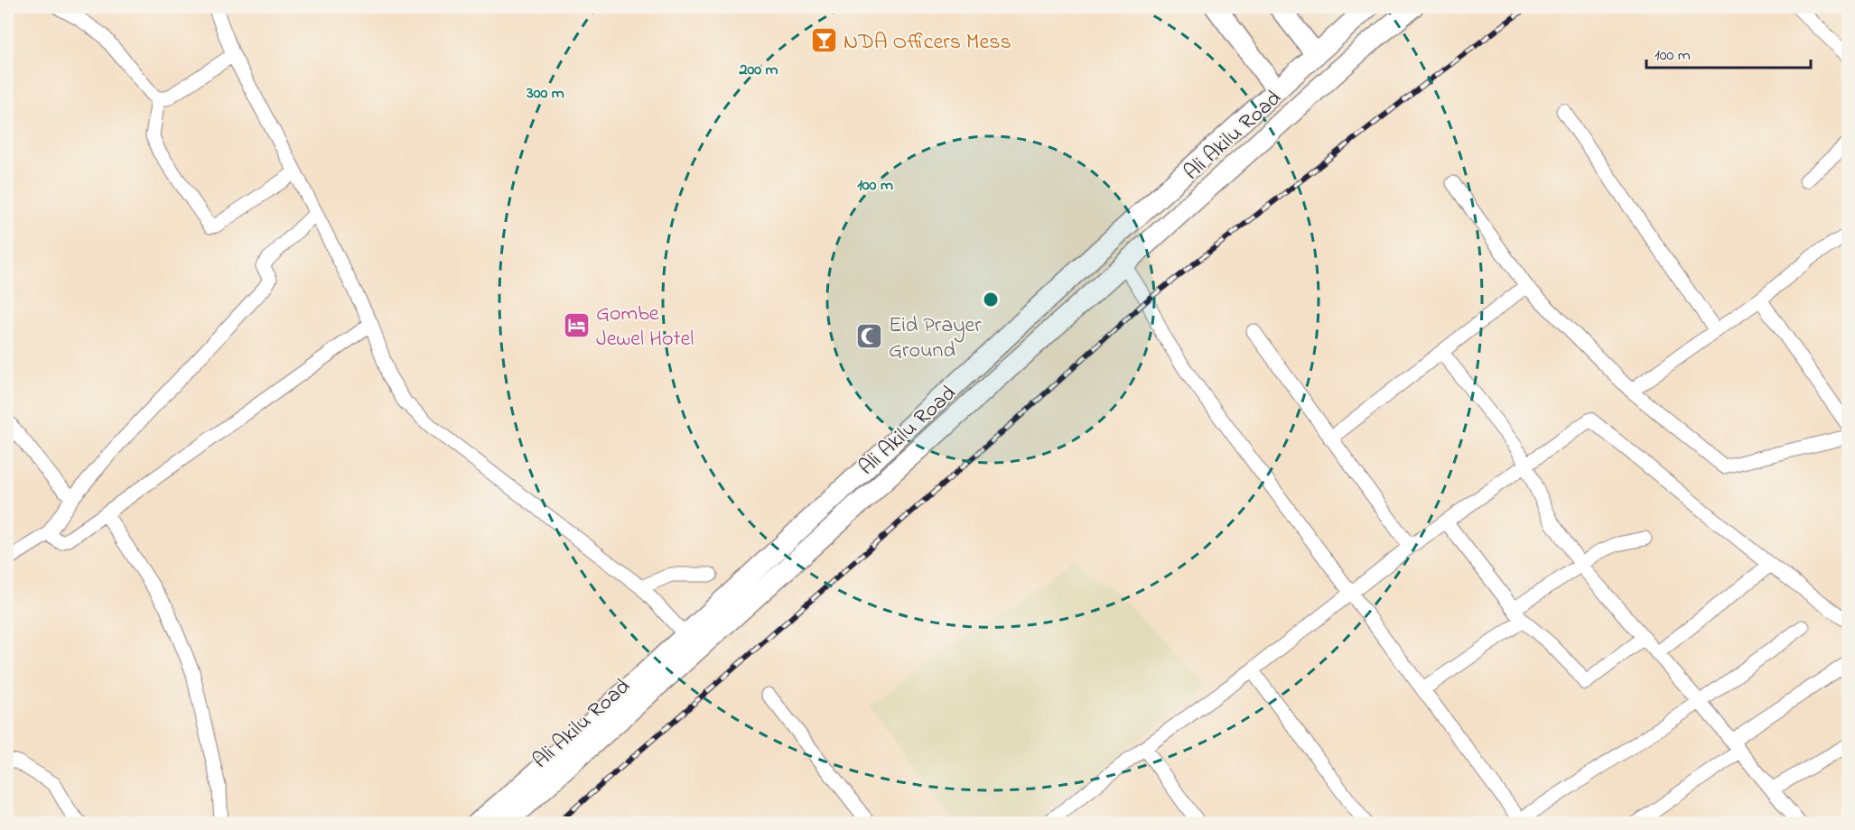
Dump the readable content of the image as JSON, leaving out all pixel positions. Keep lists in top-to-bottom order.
{
  "streets": {
    "main road": ["Ali Akilu Road"]
  },
  "places": {
    "bar": ["NDA Officers Mess"],
    "hotel": ["Gombe Jewel Hotel"],
    "mosque": ["Eid Prayer Ground"]
  },
  "scale_bar": "100 m",
  "rings": ["200 m", "300 m", "100 m"]
}
